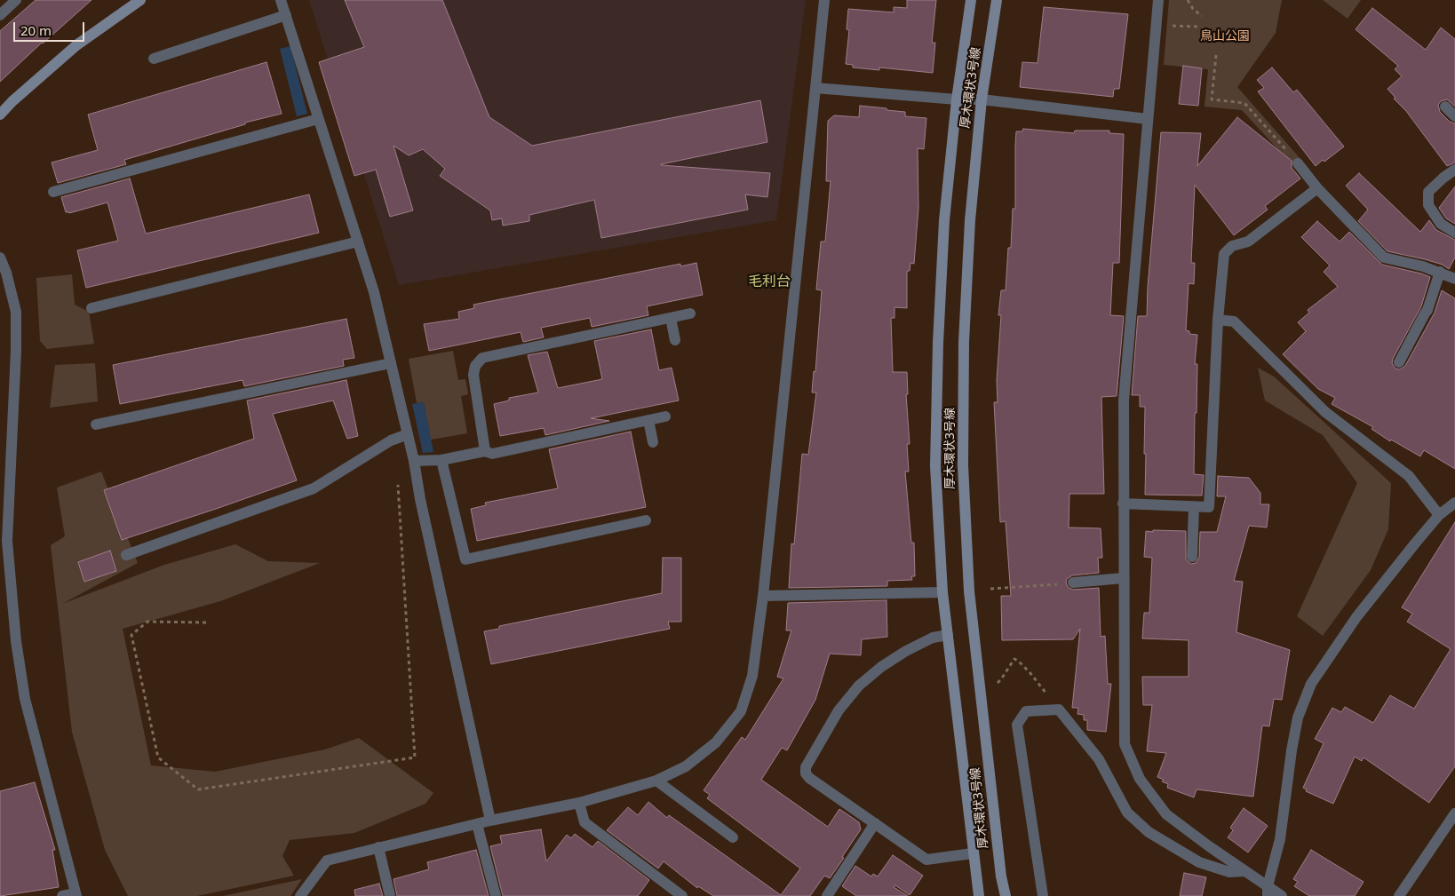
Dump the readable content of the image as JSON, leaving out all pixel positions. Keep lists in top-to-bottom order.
{
  "streets": {
    "street": ["厚木環状3号線"]
  },
  "districts": ["毛利台"],
  "parks": ["鳥山公園"],
  "scale_bar": "20 m"
}
